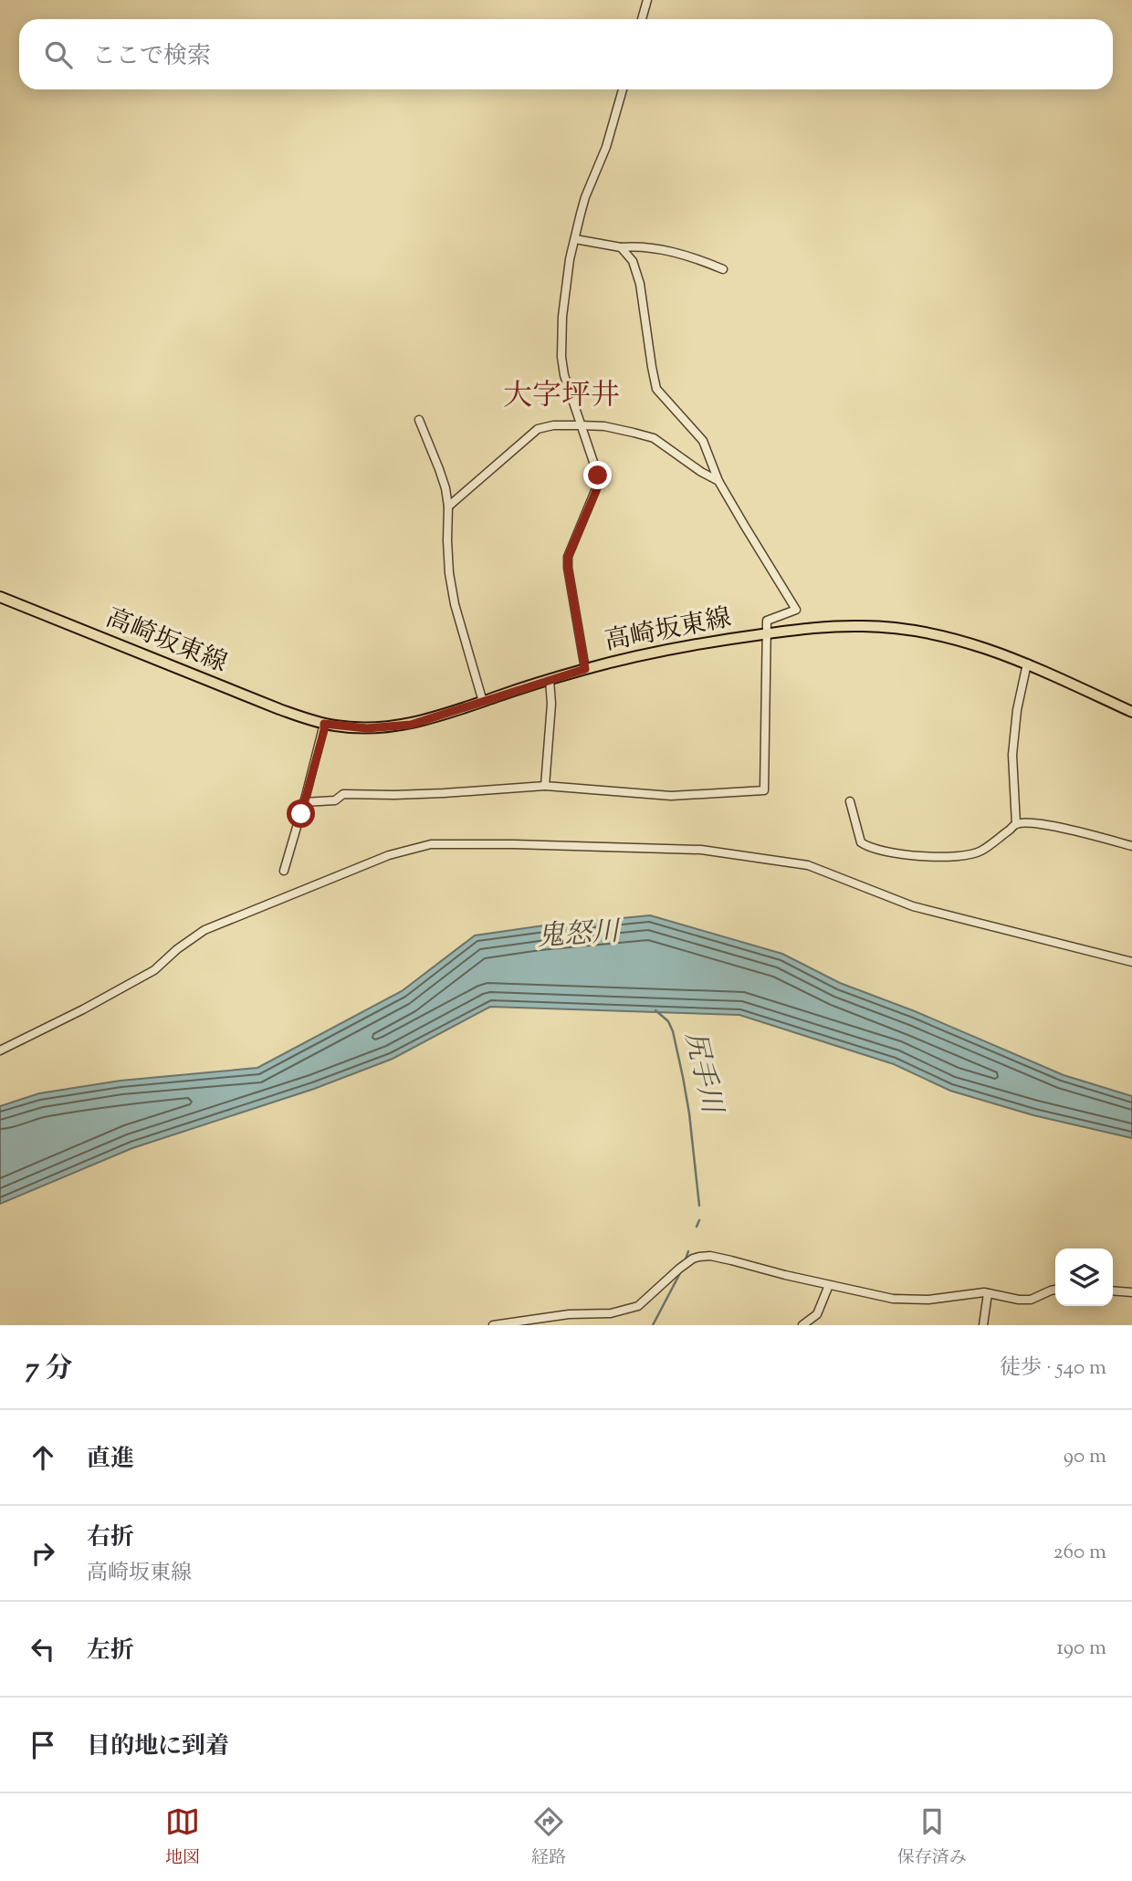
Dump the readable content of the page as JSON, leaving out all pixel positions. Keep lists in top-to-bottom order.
{
  "streets": {
    "main road": ["高崎坂東線"]
  },
  "districts": ["大字坪井"],
  "water": ["鬼怒川", "尻手川"],
  "page": {
    "search": "ここで検索",
    "heading": ["7 分", "徒歩 · 540 m"],
    "list": [
      ["直進", "90 m"],
      ["右折", "高崎坂東線", "260 m"],
      ["左折", "190 m"],
      "目的地に到着"
    ],
    "nav": ["地図", "経路", "保存済み"]
  }
}
